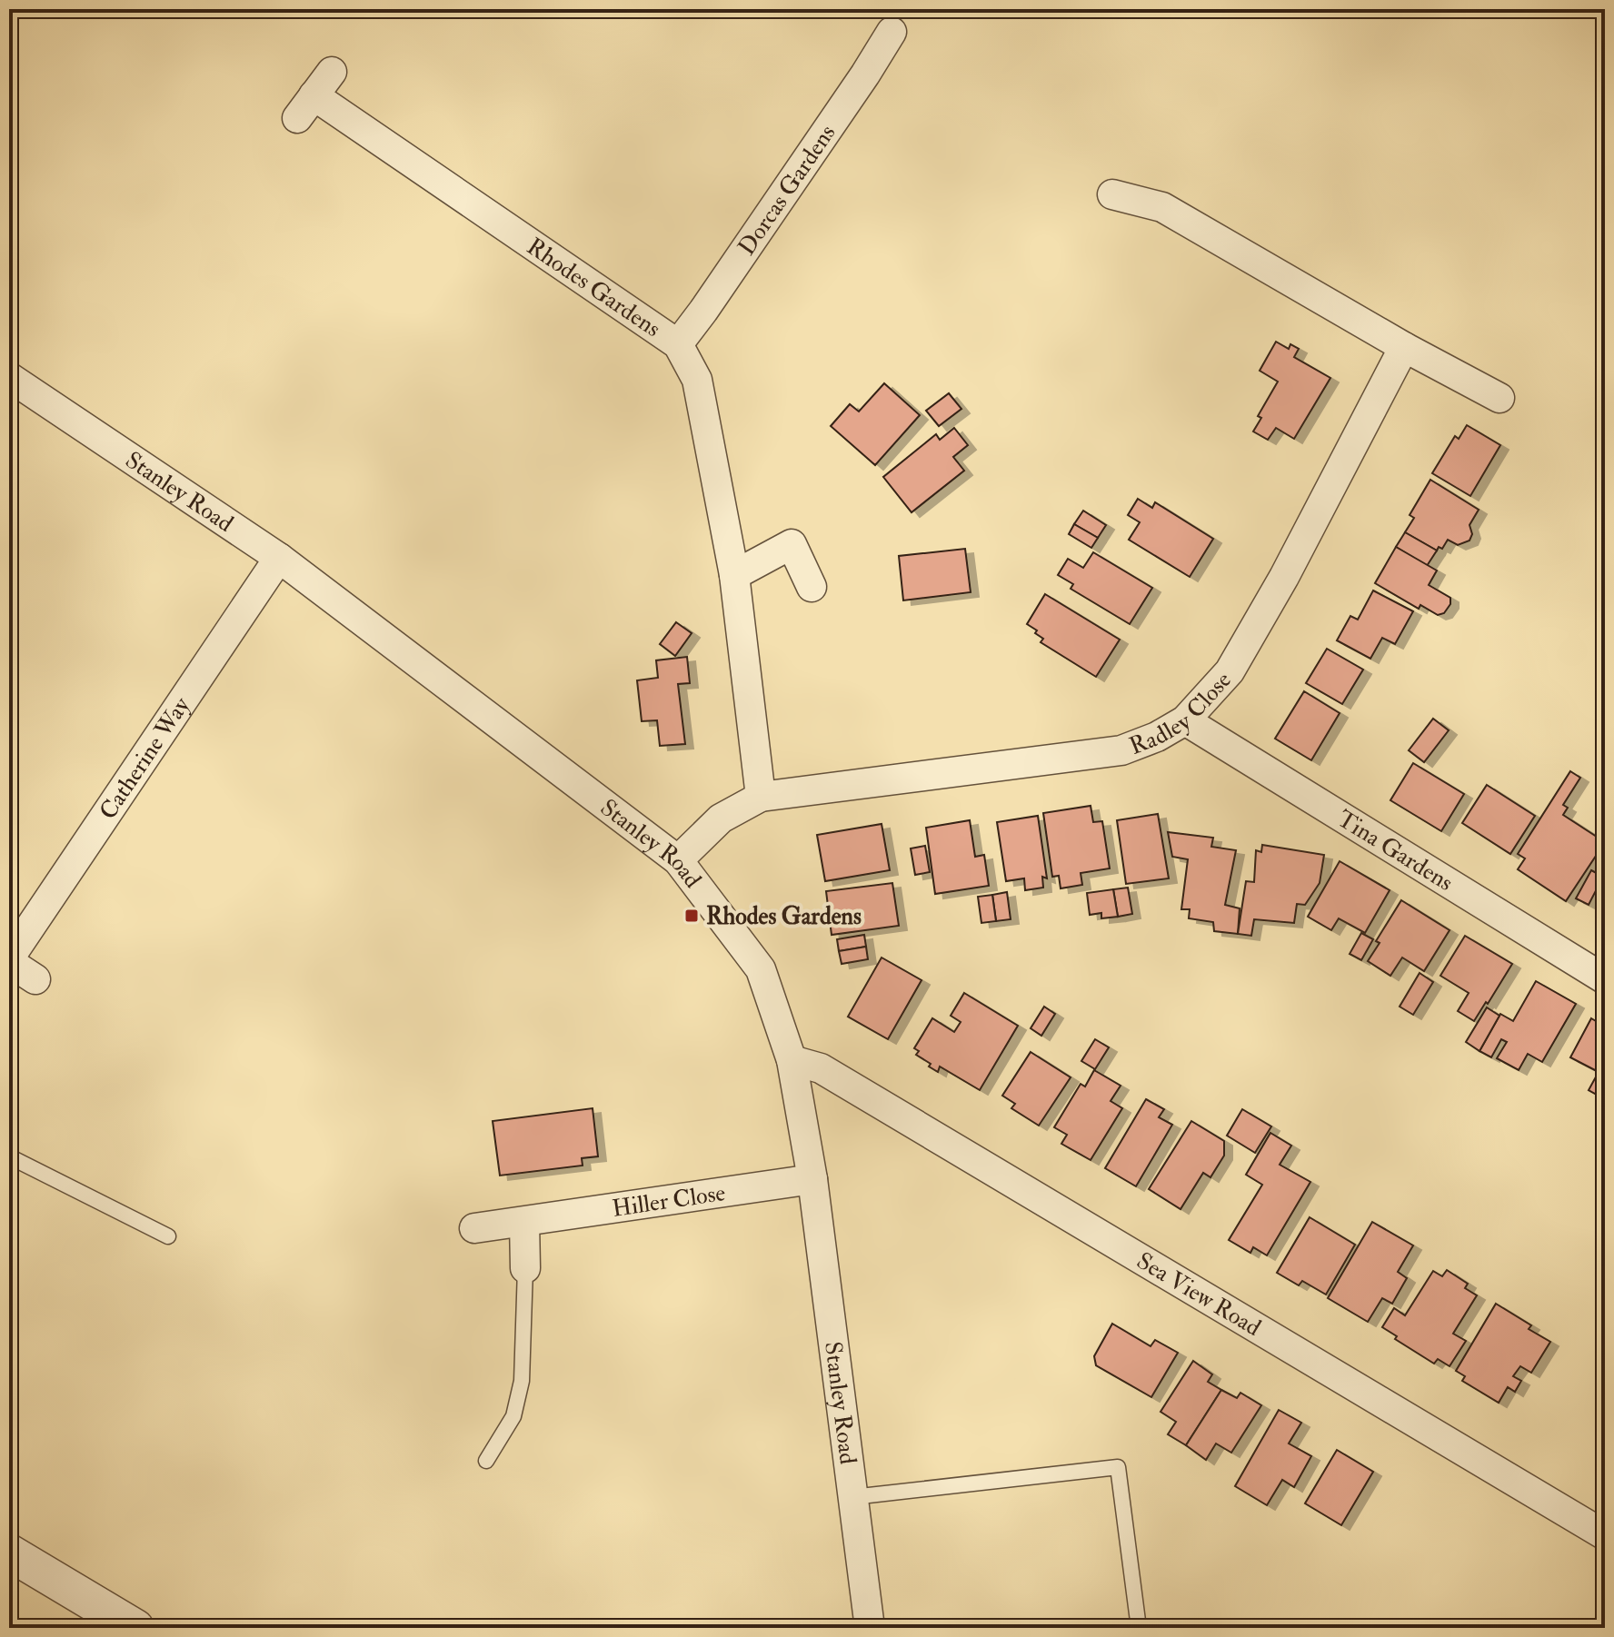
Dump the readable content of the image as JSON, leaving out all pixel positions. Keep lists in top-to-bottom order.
{
  "streets": {
    "street": [
      "Dorcas Gardens",
      "Rhodes Gardens",
      "Stanley Road",
      "Radley Close",
      "Catherine Way",
      "Tina Gardens",
      "Hiller Close",
      "Sea View Road"
    ]
  },
  "crossings": [
    ["Dorcas Gardens", "Rhodes Gardens"],
    ["Rhodes Gardens", "Radley Close"],
    ["Stanley Road", "Catherine Way"],
    ["Stanley Road", "Hiller Close"],
    ["Stanley Road", "Sea View Road"],
    ["Radley Close", "Tina Gardens"]
  ],
  "places": {
    "transit": ["Rhodes Gardens"]
  }
}
